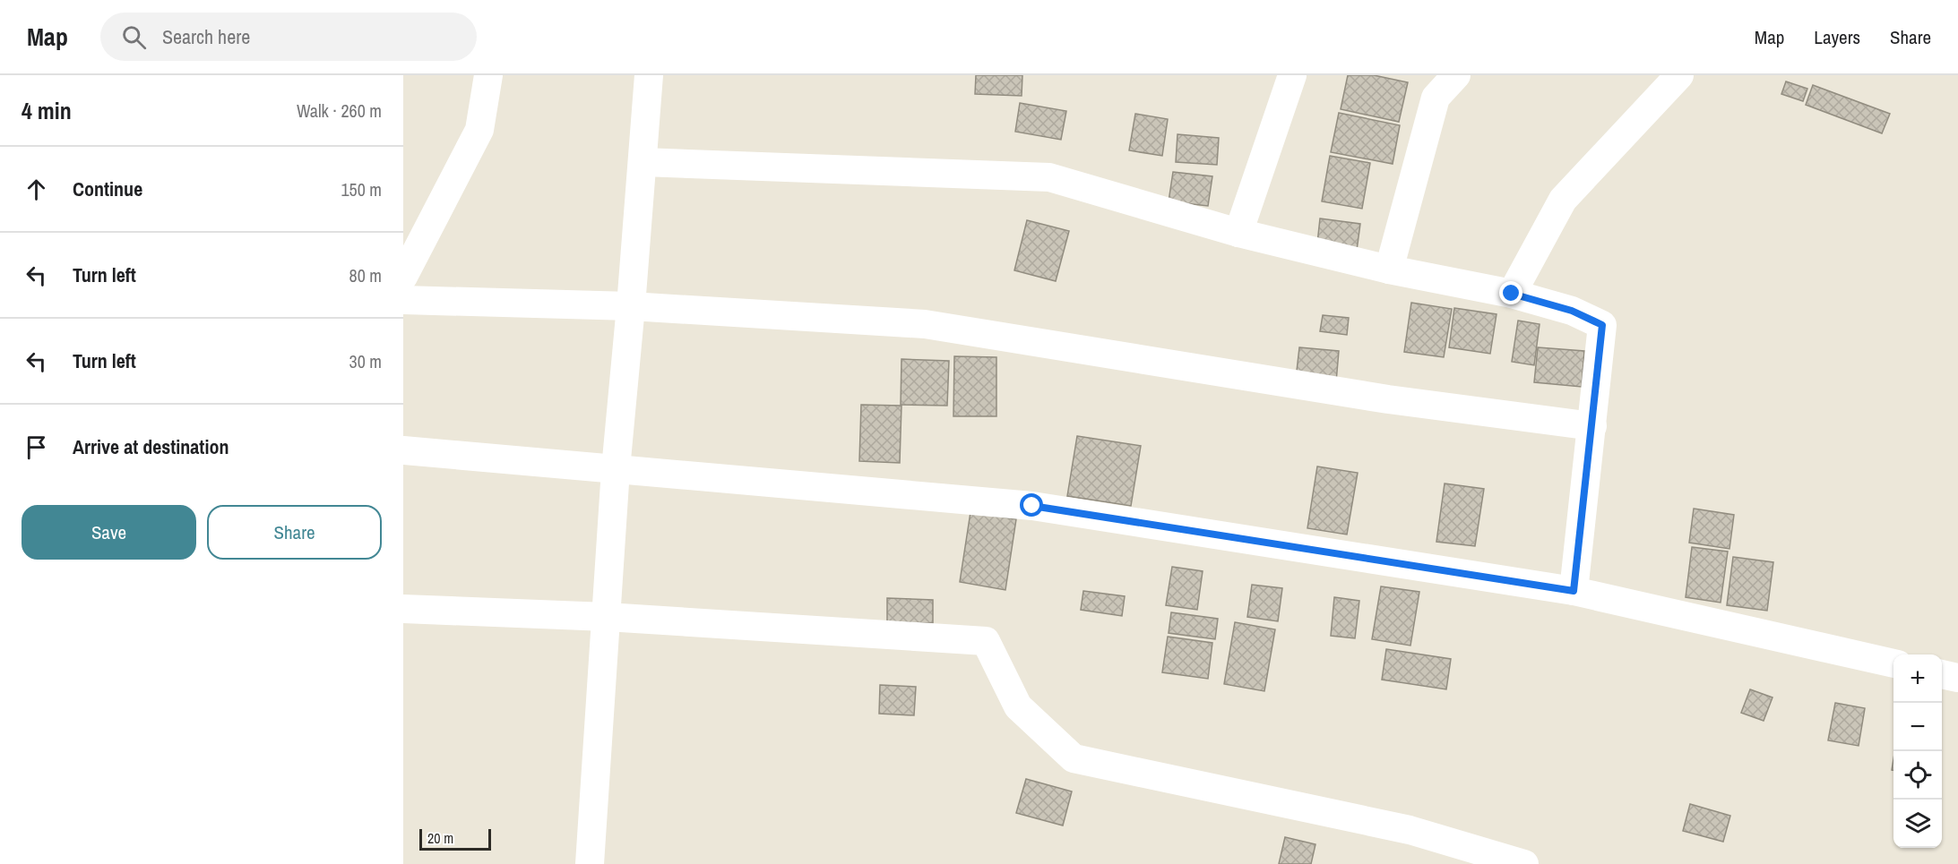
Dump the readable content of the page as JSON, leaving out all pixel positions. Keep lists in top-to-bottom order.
{
  "scale_bar": "20 m",
  "page": {
    "header": "Map",
    "search": "Search here",
    "nav": ["Map", "Layers", "Share"],
    "heading": ["4 min", "Walk · 260 m"],
    "list": [
      ["Continue", "150 m"],
      ["Turn left", "80 m"],
      ["Turn left", "30 m"],
      "Arrive at destination"
    ],
    "buttons": ["Save", "Share"],
    "map_buttons": ["+", "−"],
    "scale": "20 m"
  }
}
